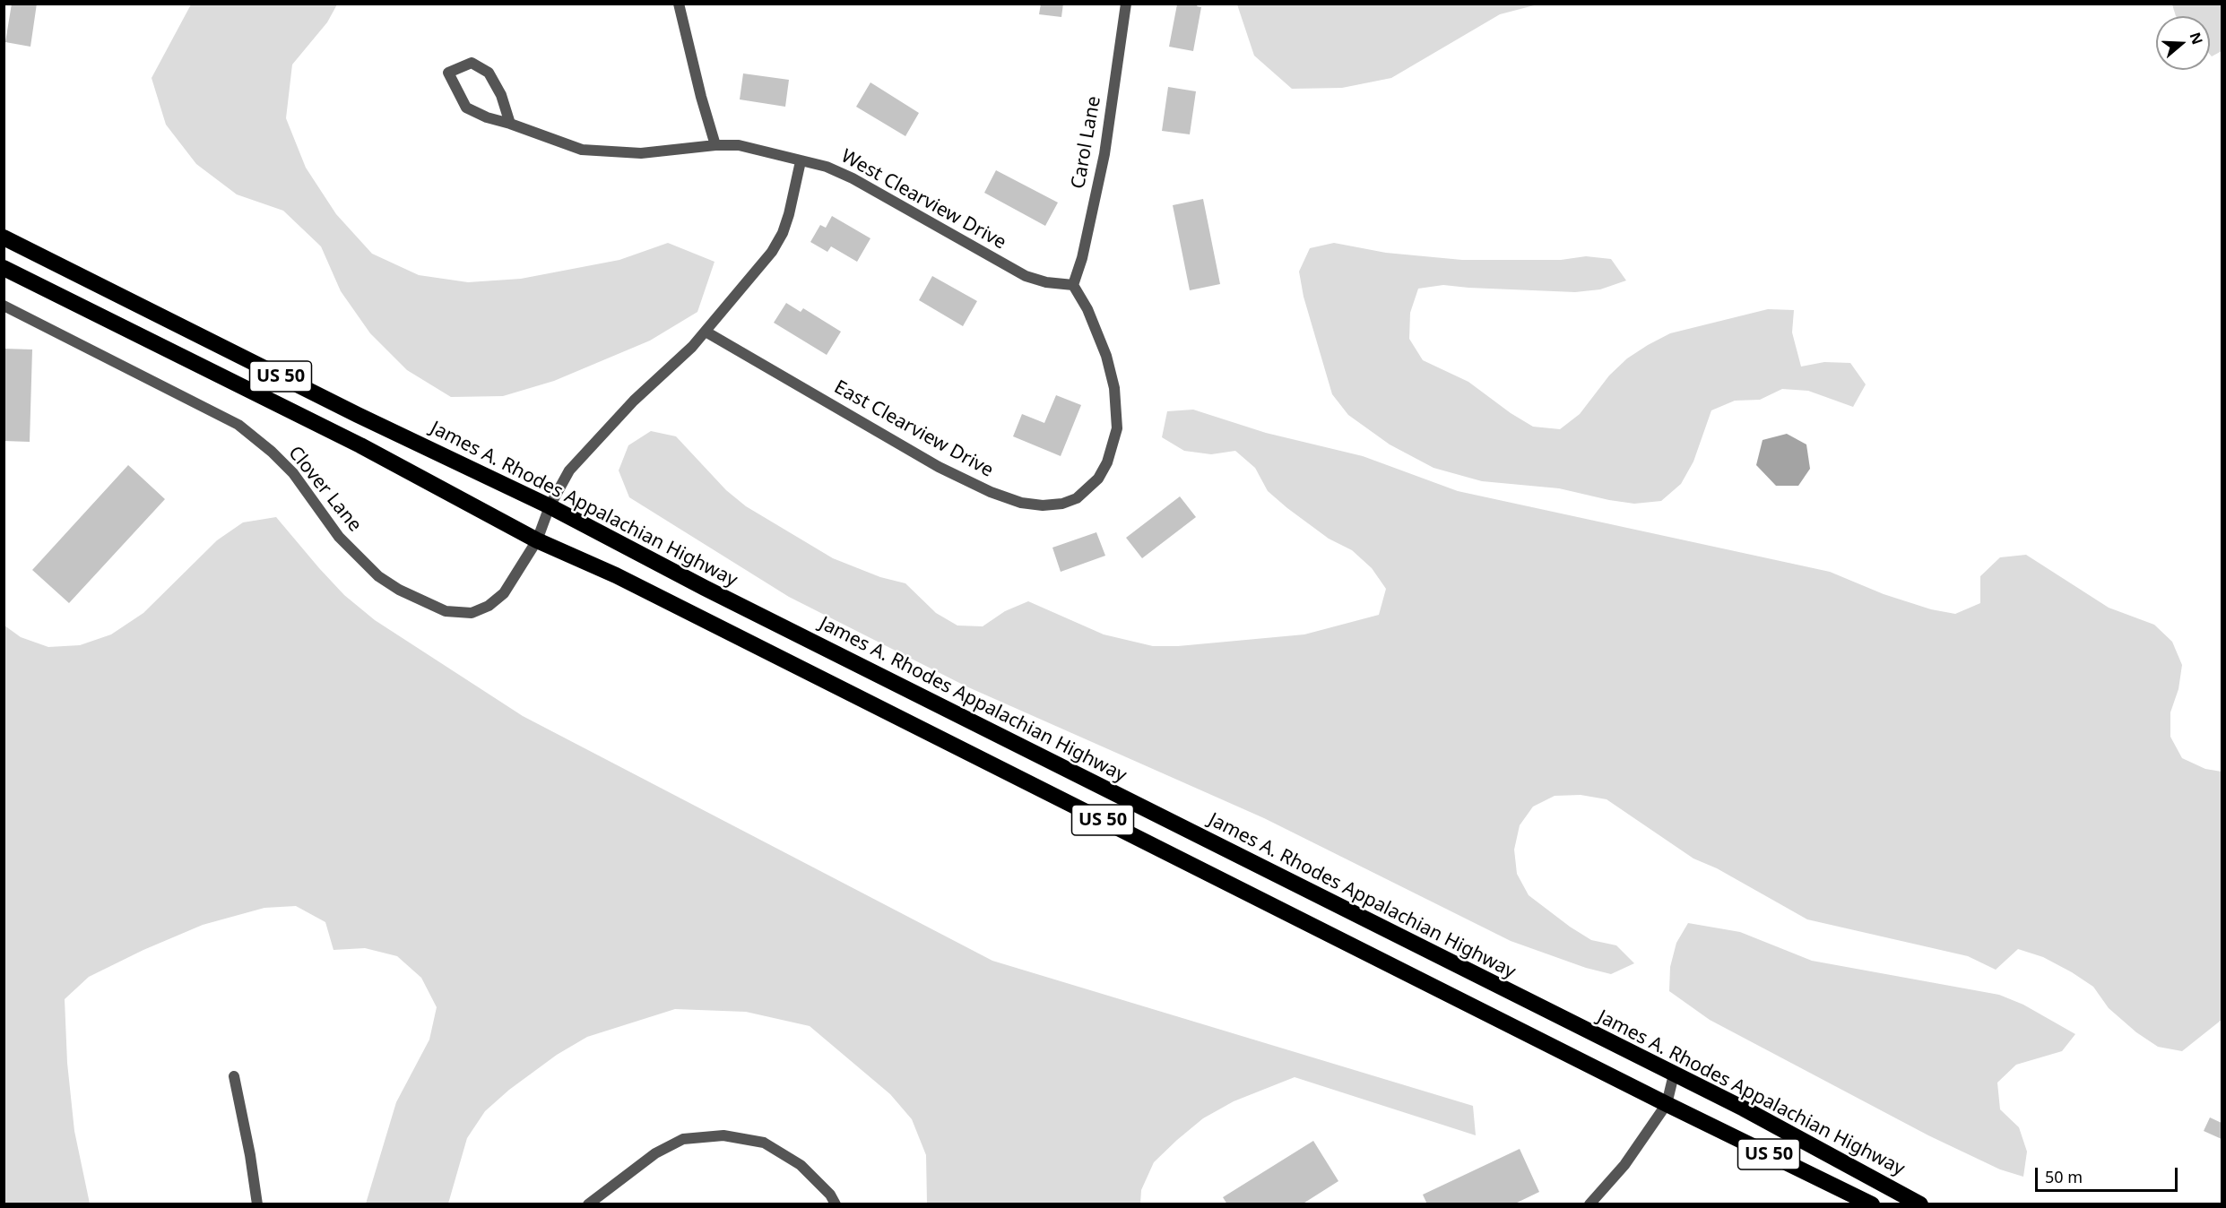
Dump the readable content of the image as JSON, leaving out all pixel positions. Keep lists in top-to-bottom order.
{
  "streets": {
    "highway": ["US 50", "James A. Rhodes Appalachian Highway"],
    "street": [
      "Carol Lane",
      "West Clearview Drive",
      "East Clearview Drive",
      "Clover Lane"
    ]
  },
  "crossings": [
    ["Carol Lane", "West Clearview Drive"],
    ["Carol Lane", "East Clearview Drive"],
    ["West Clearview Drive", "East Clearview Drive"],
    ["US 50", "Clover Lane"],
    ["Clover Lane", "James A. Rhodes Appalachian Highway"]
  ],
  "scale_bar": "50 m",
  "north": "right"
}
